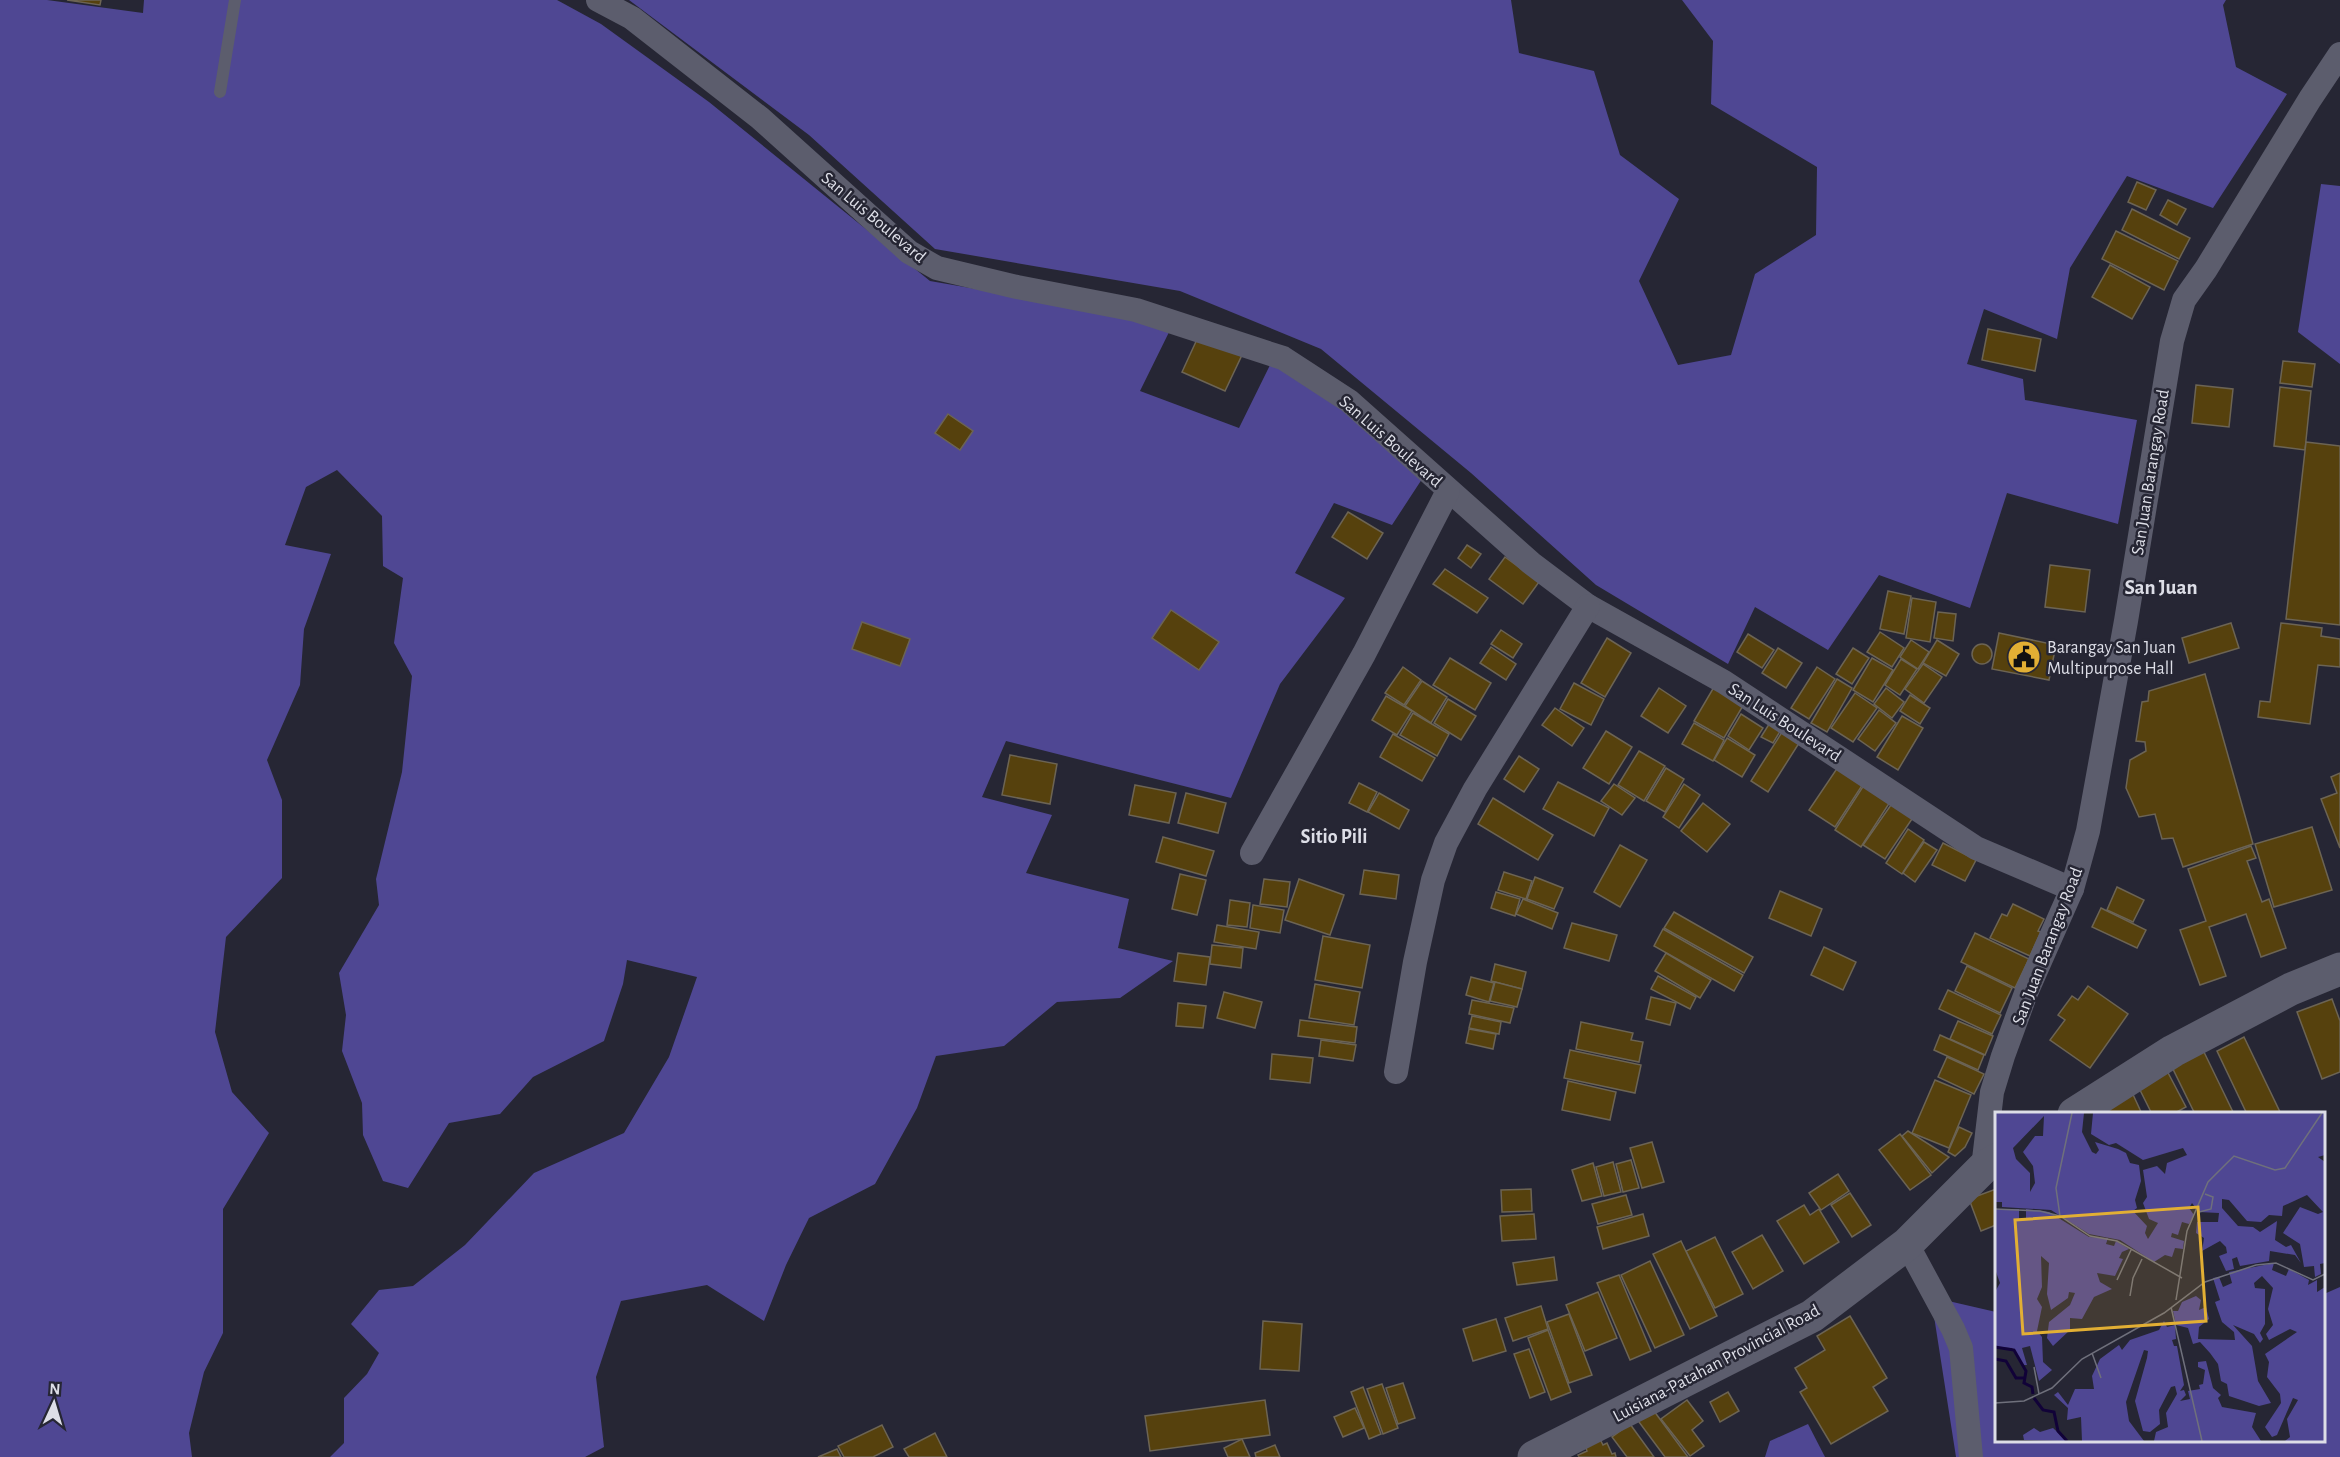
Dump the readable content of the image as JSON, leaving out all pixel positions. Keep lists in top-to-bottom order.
{
  "streets": {
    "street": ["San Luis Boulevard", "San Juan Barangay Road", "Luisiana-Patahan Provincial Road"]
  },
  "crossings": [
    ["San Luis Boulevard", "San Juan Barangay Road"],
    ["San Juan Barangay Road", "Luisiana-Patahan Provincial Road"]
  ],
  "districts": ["San Juan", "Sitio Pili"],
  "places": {
    "public building": ["Barangay San Juan Multipurpose Hall"]
  },
  "north": "top"
}
